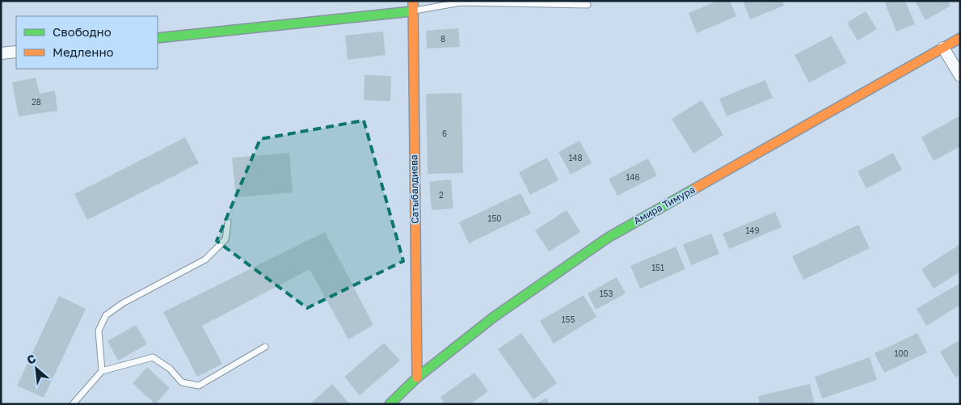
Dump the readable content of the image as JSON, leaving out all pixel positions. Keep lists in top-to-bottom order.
{
  "streets": {
    "street": ["Сатыбалдиева", "Амира Тимура"]
  },
  "crossings": [
    ["Сатыбалдиева", "Амира Тимура"]
  ],
  "house_numbers": [
    "8",
    "28",
    "6",
    "148",
    "146",
    "2",
    "150",
    "149",
    "151",
    "153",
    "155",
    "100"
  ],
  "legend": ["Свободно", "Медленно"],
  "north": "top left"
}
